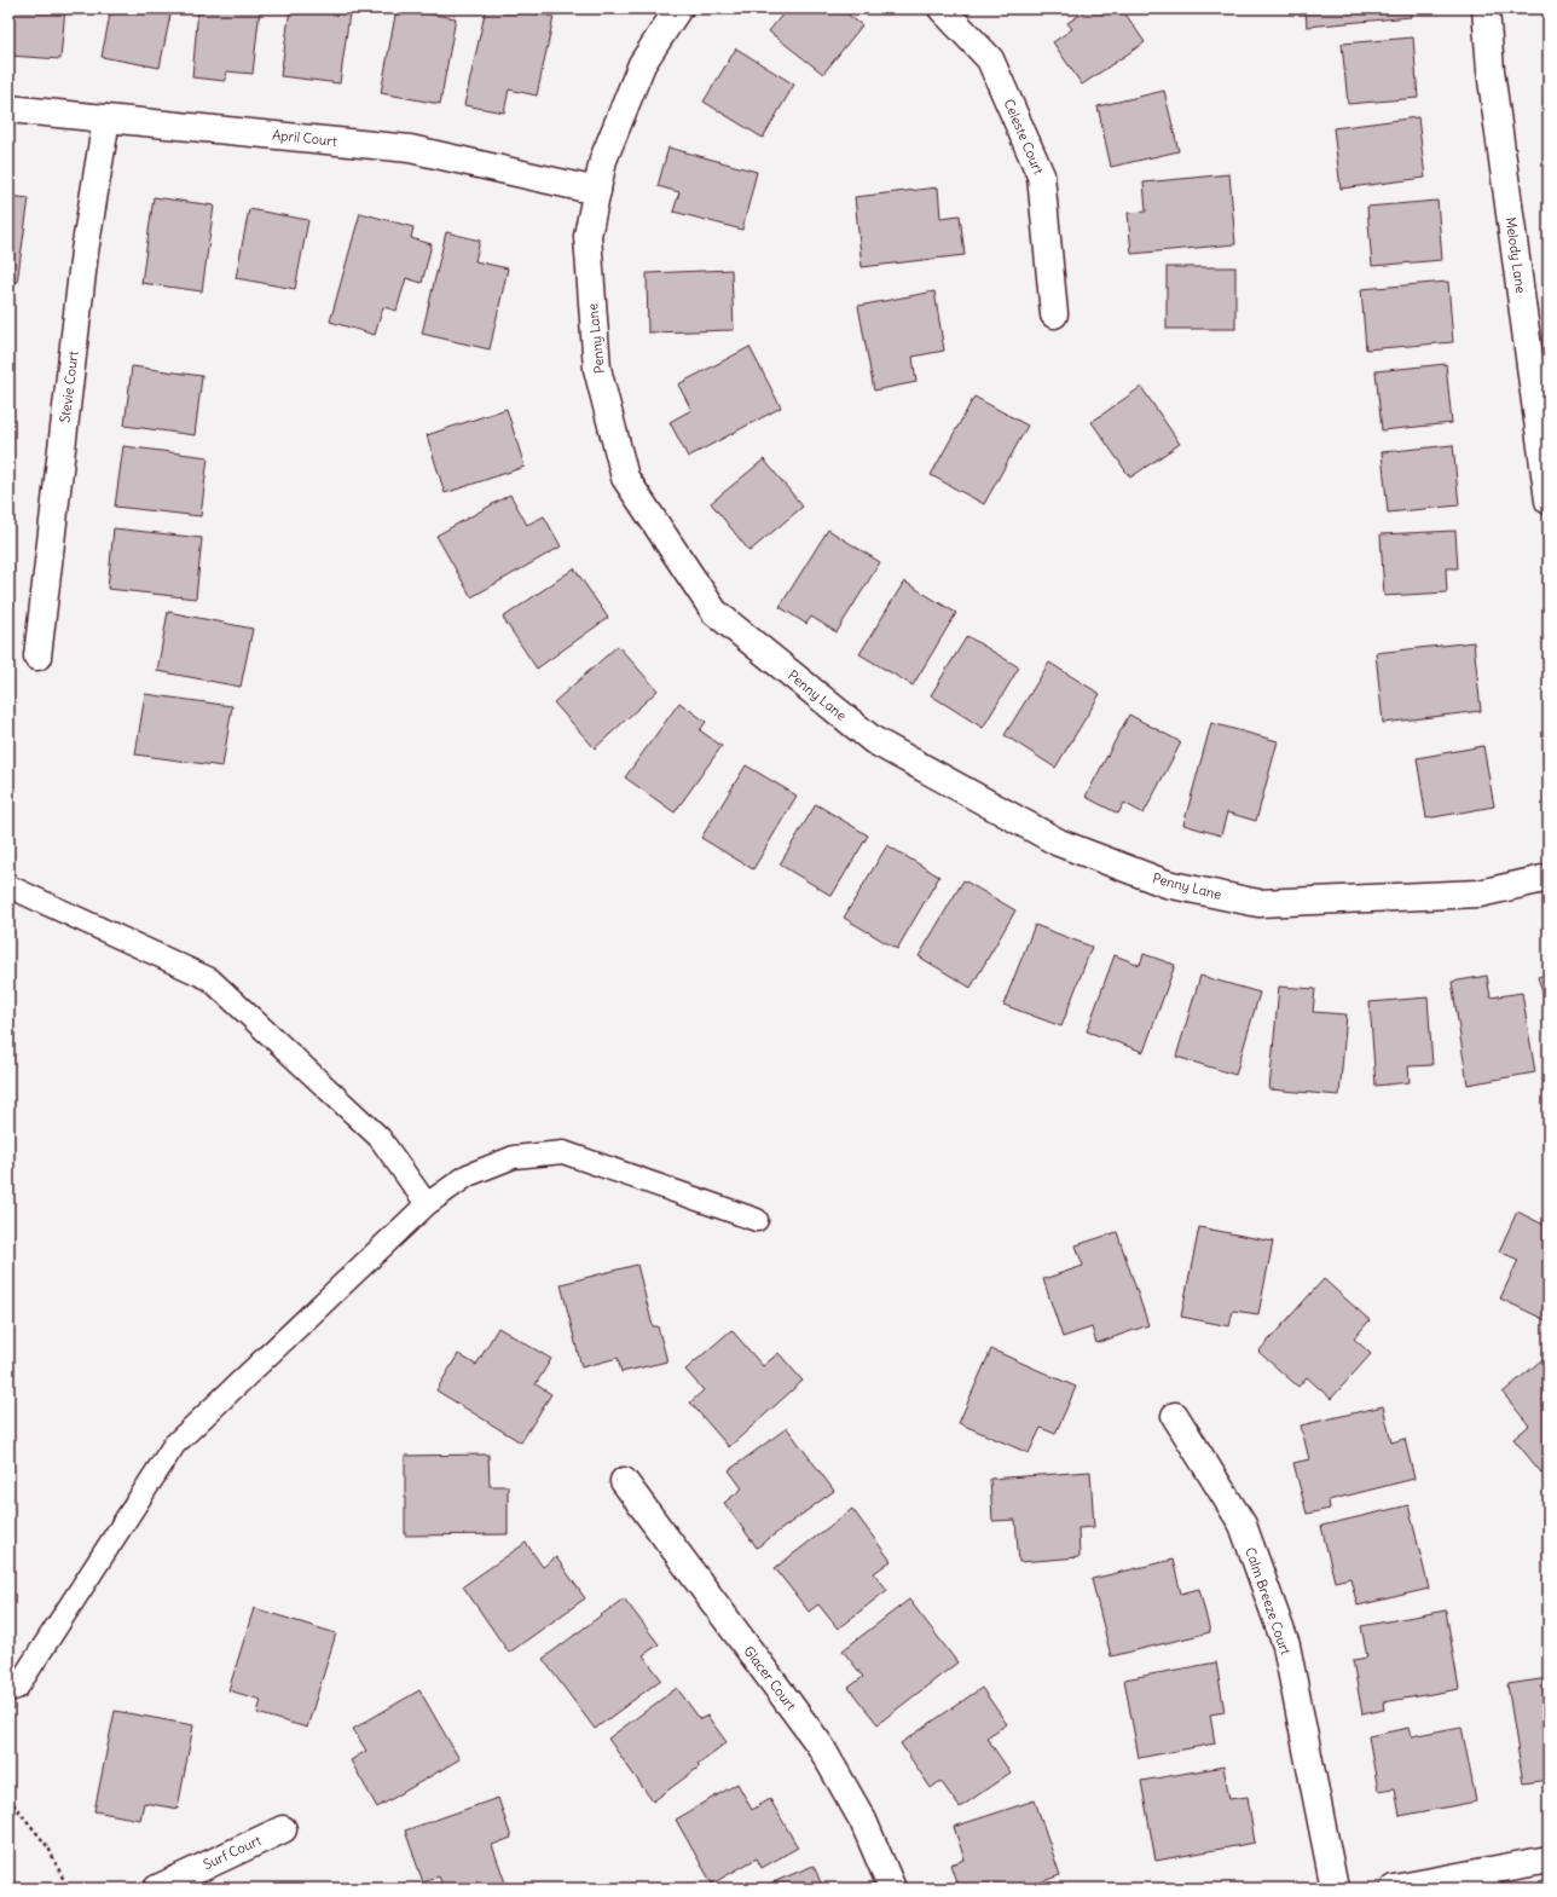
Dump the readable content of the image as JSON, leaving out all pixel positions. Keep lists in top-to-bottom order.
{
  "streets": {
    "street": [
      "Celeste Court",
      "April Court",
      "Melody Lane",
      "Penny Lane",
      "Stevie Court",
      "Calm Breeze Court",
      "Glacer Court",
      "Surf Court"
    ]
  },
  "crossings": [
    ["April Court", "Penny Lane"],
    ["April Court", "Stevie Court"]
  ]
}
